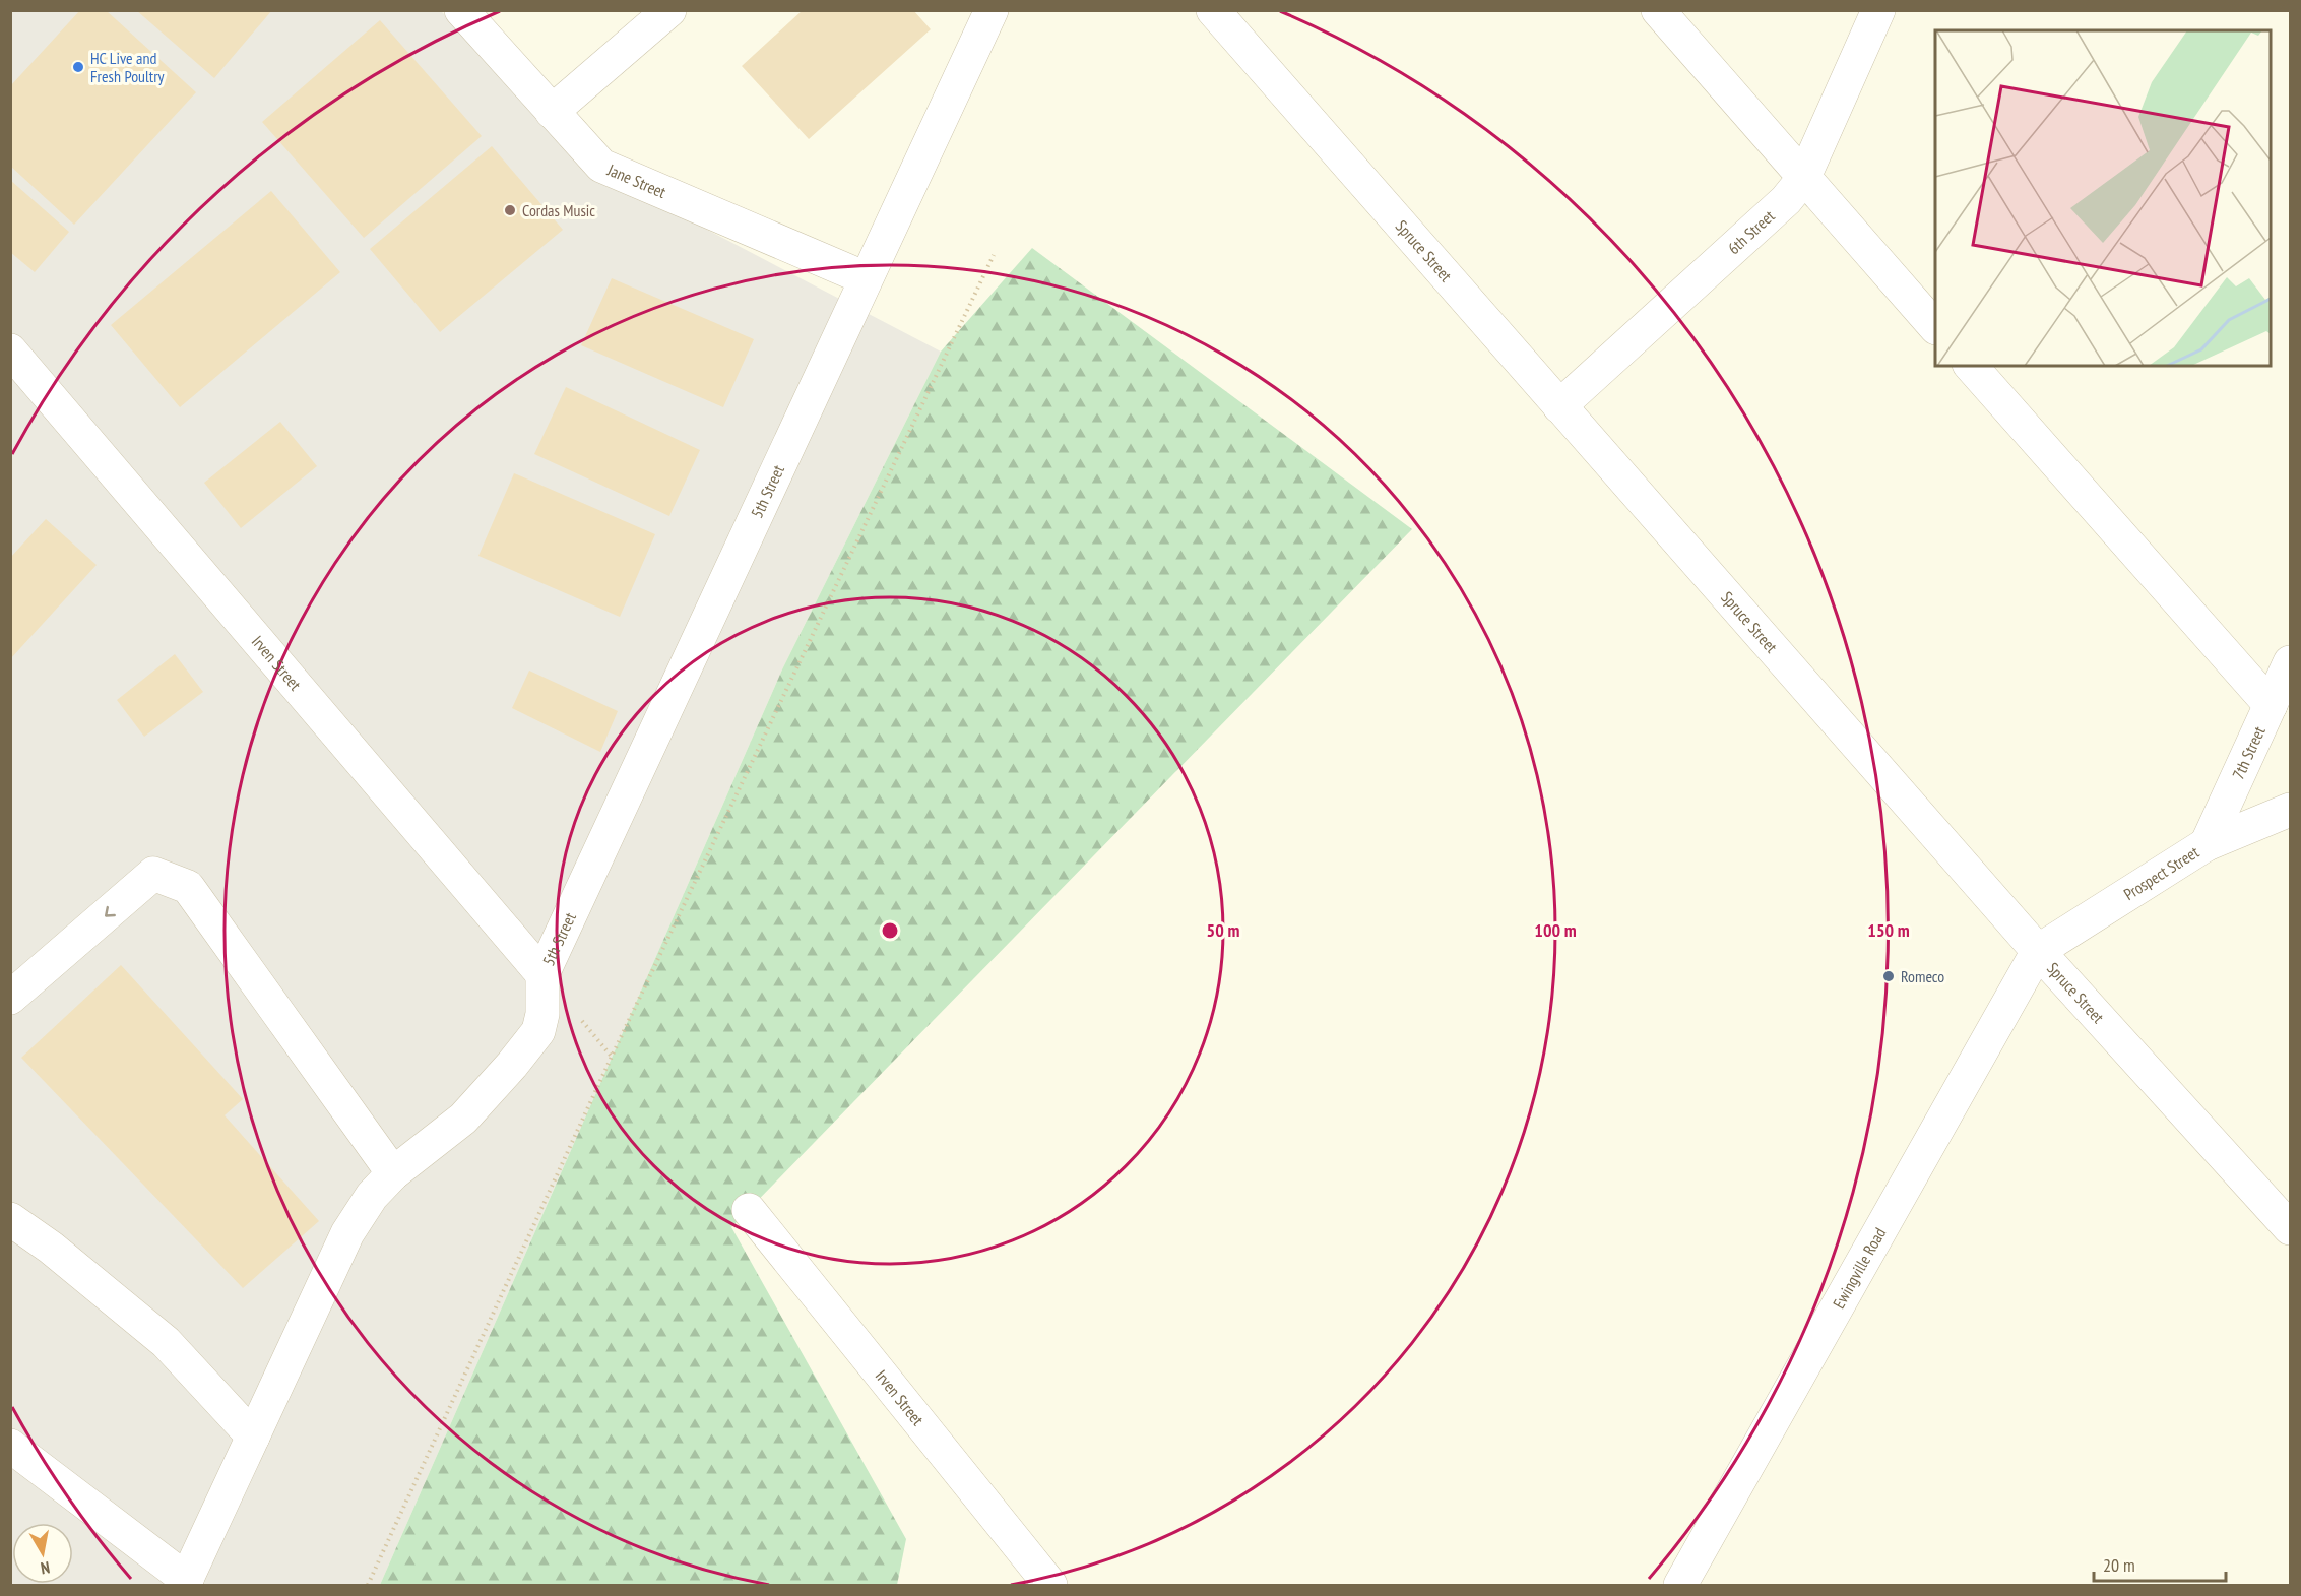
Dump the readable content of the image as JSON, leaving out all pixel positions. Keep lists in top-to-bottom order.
{
  "streets": {
    "street": [
      "Jane Street",
      "6th Street",
      "Spruce Street",
      "5th Street",
      "Irven Street",
      "7th Street",
      "Prospect Street",
      "Ewingville Road"
    ]
  },
  "crossings": [
    ["Jane Street", "5th Street"],
    ["6th Street", "Spruce Street"],
    ["Spruce Street", "Prospect Street"],
    ["Spruce Street", "Ewingville Road"],
    ["5th Street", "Irven Street"],
    ["7th Street", "Prospect Street"],
    ["Prospect Street", "Ewingville Road"]
  ],
  "places": ["HC Live and Fresh Poultry", "Cordas Music", "Romeco"],
  "scale_bar": "20 m",
  "north": "bottom",
  "rings": ["50 m", "100 m", "150 m"]
}
